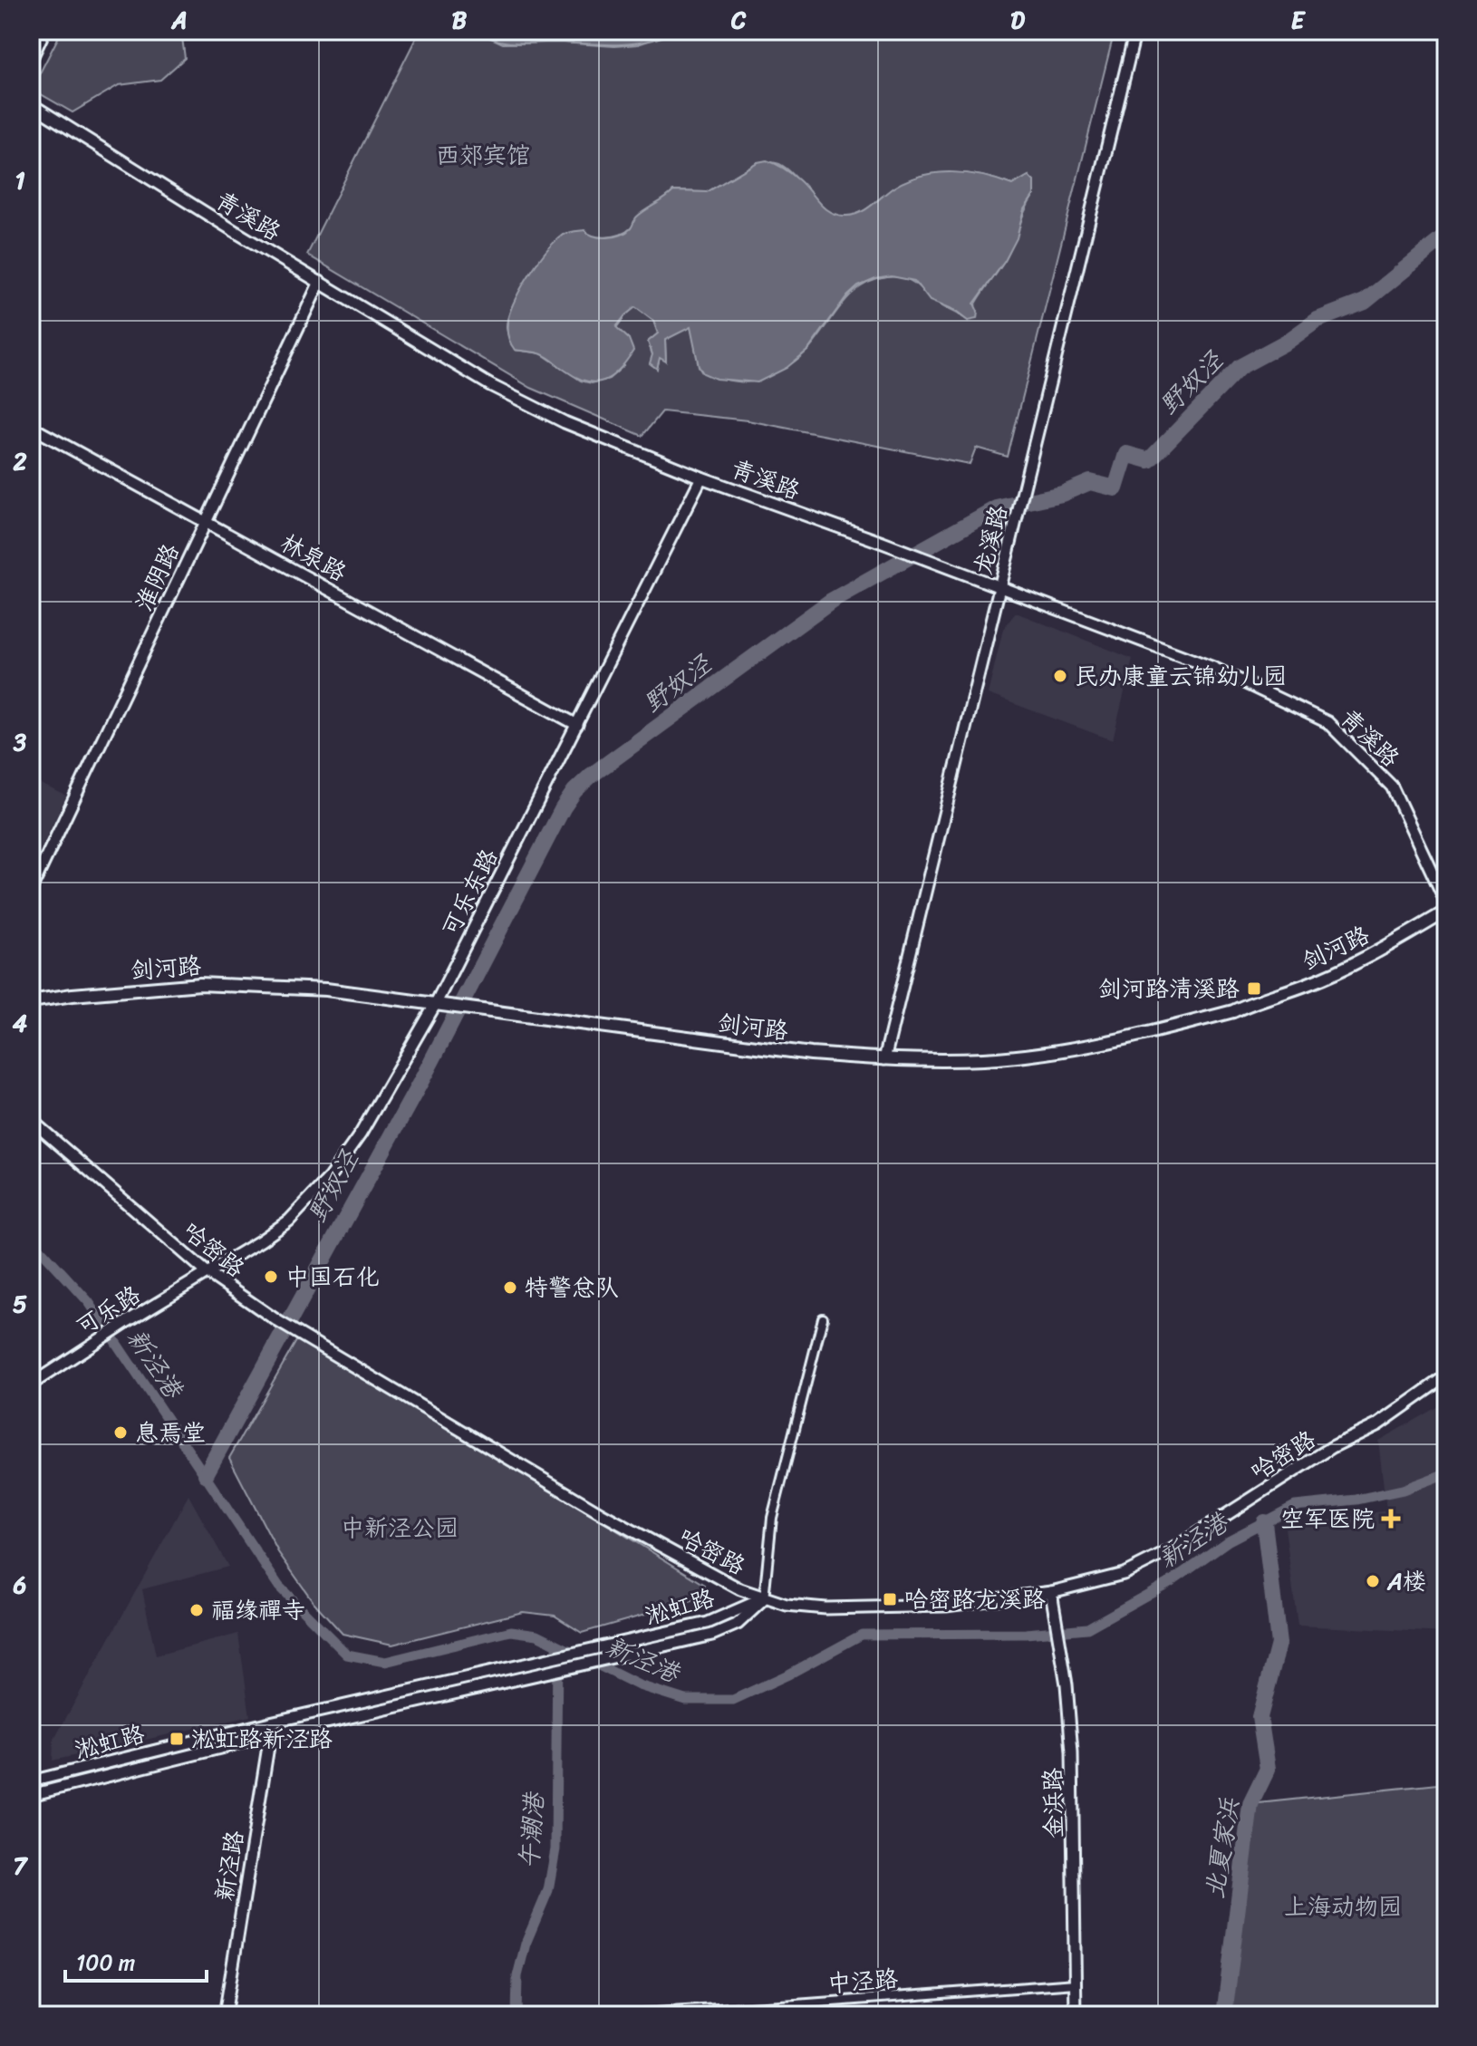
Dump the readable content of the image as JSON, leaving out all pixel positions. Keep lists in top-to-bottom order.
{
  "streets": {
    "main road": ["剑河路"],
    "street": [
      "青溪路",
      "龙溪路",
      "林泉路",
      "淮阴路",
      "可乐东路",
      "哈密路",
      "可乐路",
      "淞虹路",
      "金浜路",
      "新泾路",
      "中泾路"
    ]
  },
  "crossings": [
    ["青溪路", "龙溪路"],
    ["青溪路", "淮阴路"],
    ["青溪路", "可乐东路"],
    ["龙溪路", "剑河路"],
    ["林泉路", "淮阴路"],
    ["林泉路", "可乐东路"],
    ["可乐东路", "剑河路"],
    ["可乐东路", "哈密路"],
    ["可乐东路", "可乐路"],
    ["哈密路", "可乐路"],
    ["哈密路", "淞虹路"],
    ["哈密路", "金浜路"],
    ["淞虹路", "新泾路"],
    ["金浜路", "中泾路"]
  ],
  "water": [
    "野奴泾",
    "新泾港",
    "午潮港",
    "北夏家浜"
  ],
  "parks": ["西郊宾馆", "中新泾公园", "上海动物园"],
  "places": {
    "other": [
      "民办康童云锦幼儿园",
      "中国石化",
      "特警总队",
      "息焉堂",
      "A楼",
      "福缘禪寺"
    ],
    "transit": ["剑河路清溪路", "哈密路龙溪路", "淞虹路新泾路"],
    "health": ["空军医院"]
  },
  "scale_bar": "100 m",
  "grid": {
    "columns": [
      "A",
      "B",
      "C",
      "D",
      "E"
    ],
    "rows": [
      "1",
      "2",
      "3",
      "4",
      "5",
      "6",
      "7"
    ]
  }
}
